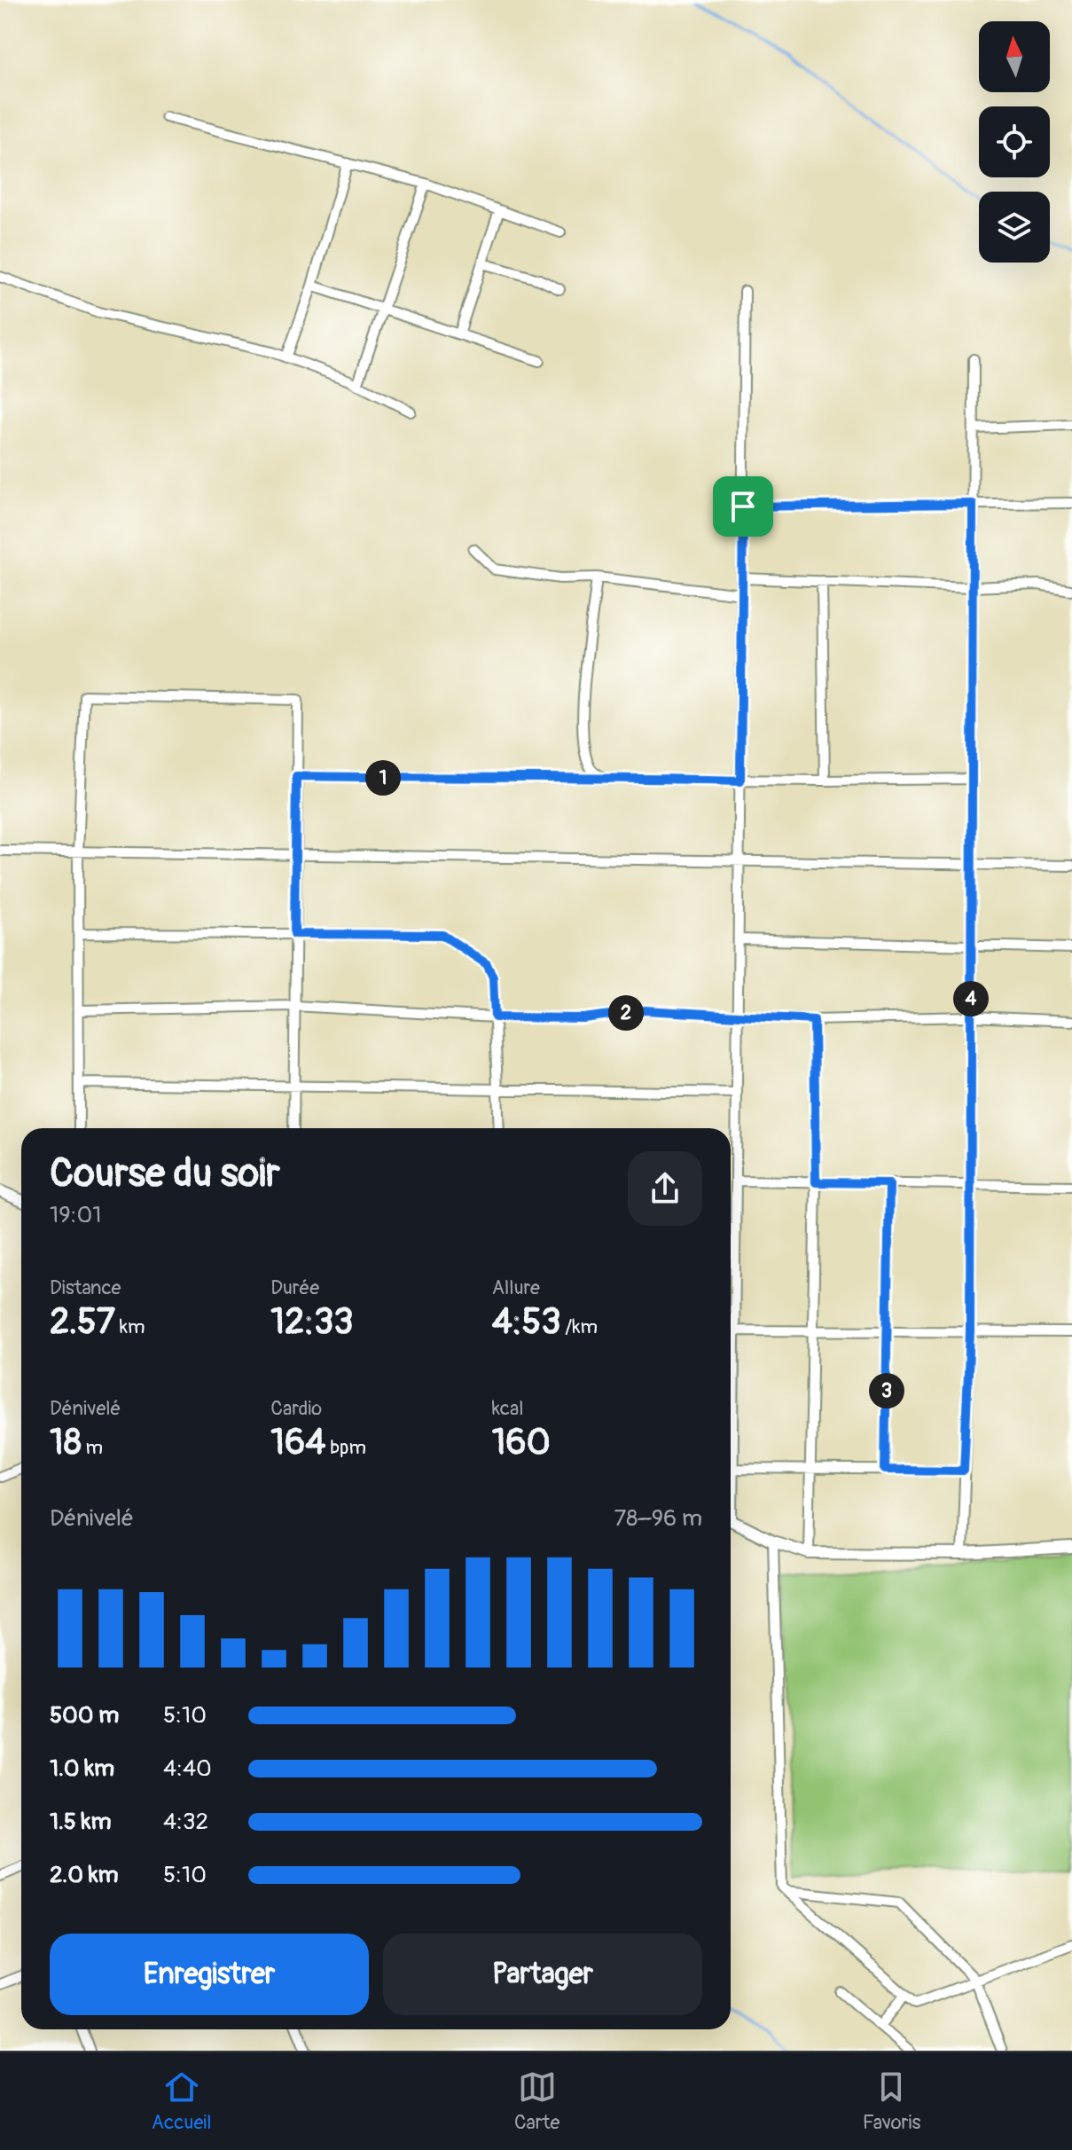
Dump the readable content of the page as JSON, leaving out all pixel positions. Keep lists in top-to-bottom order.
{
  "north": "top",
  "page": {
    "pins": [
      "1",
      "4",
      "2",
      "3"
    ],
    "heading": ["Course du soir", "19:01"],
    "stats": [
      ["Distance", "2.57 km"],
      ["Durée", "12:33"],
      ["Allure", "4:53 /km"],
      ["Dénivelé", "18 m"],
      ["Cardio", "164 bpm"],
      ["kcal", "160"]
    ],
    "chart": ["Dénivelé", "78–96 m"],
    "list": [
      {
        "name": "500 m",
        "note": "5:10"
      },
      {
        "name": "1.0 km",
        "note": "4:40"
      },
      {
        "name": "1.5 km",
        "note": "4:32"
      },
      {
        "name": "2.0 km",
        "note": "5:10"
      }
    ],
    "buttons": ["Enregistrer", "Partager"],
    "tabs": ["Accueil", "Carte", "Favoris"]
  }
}
